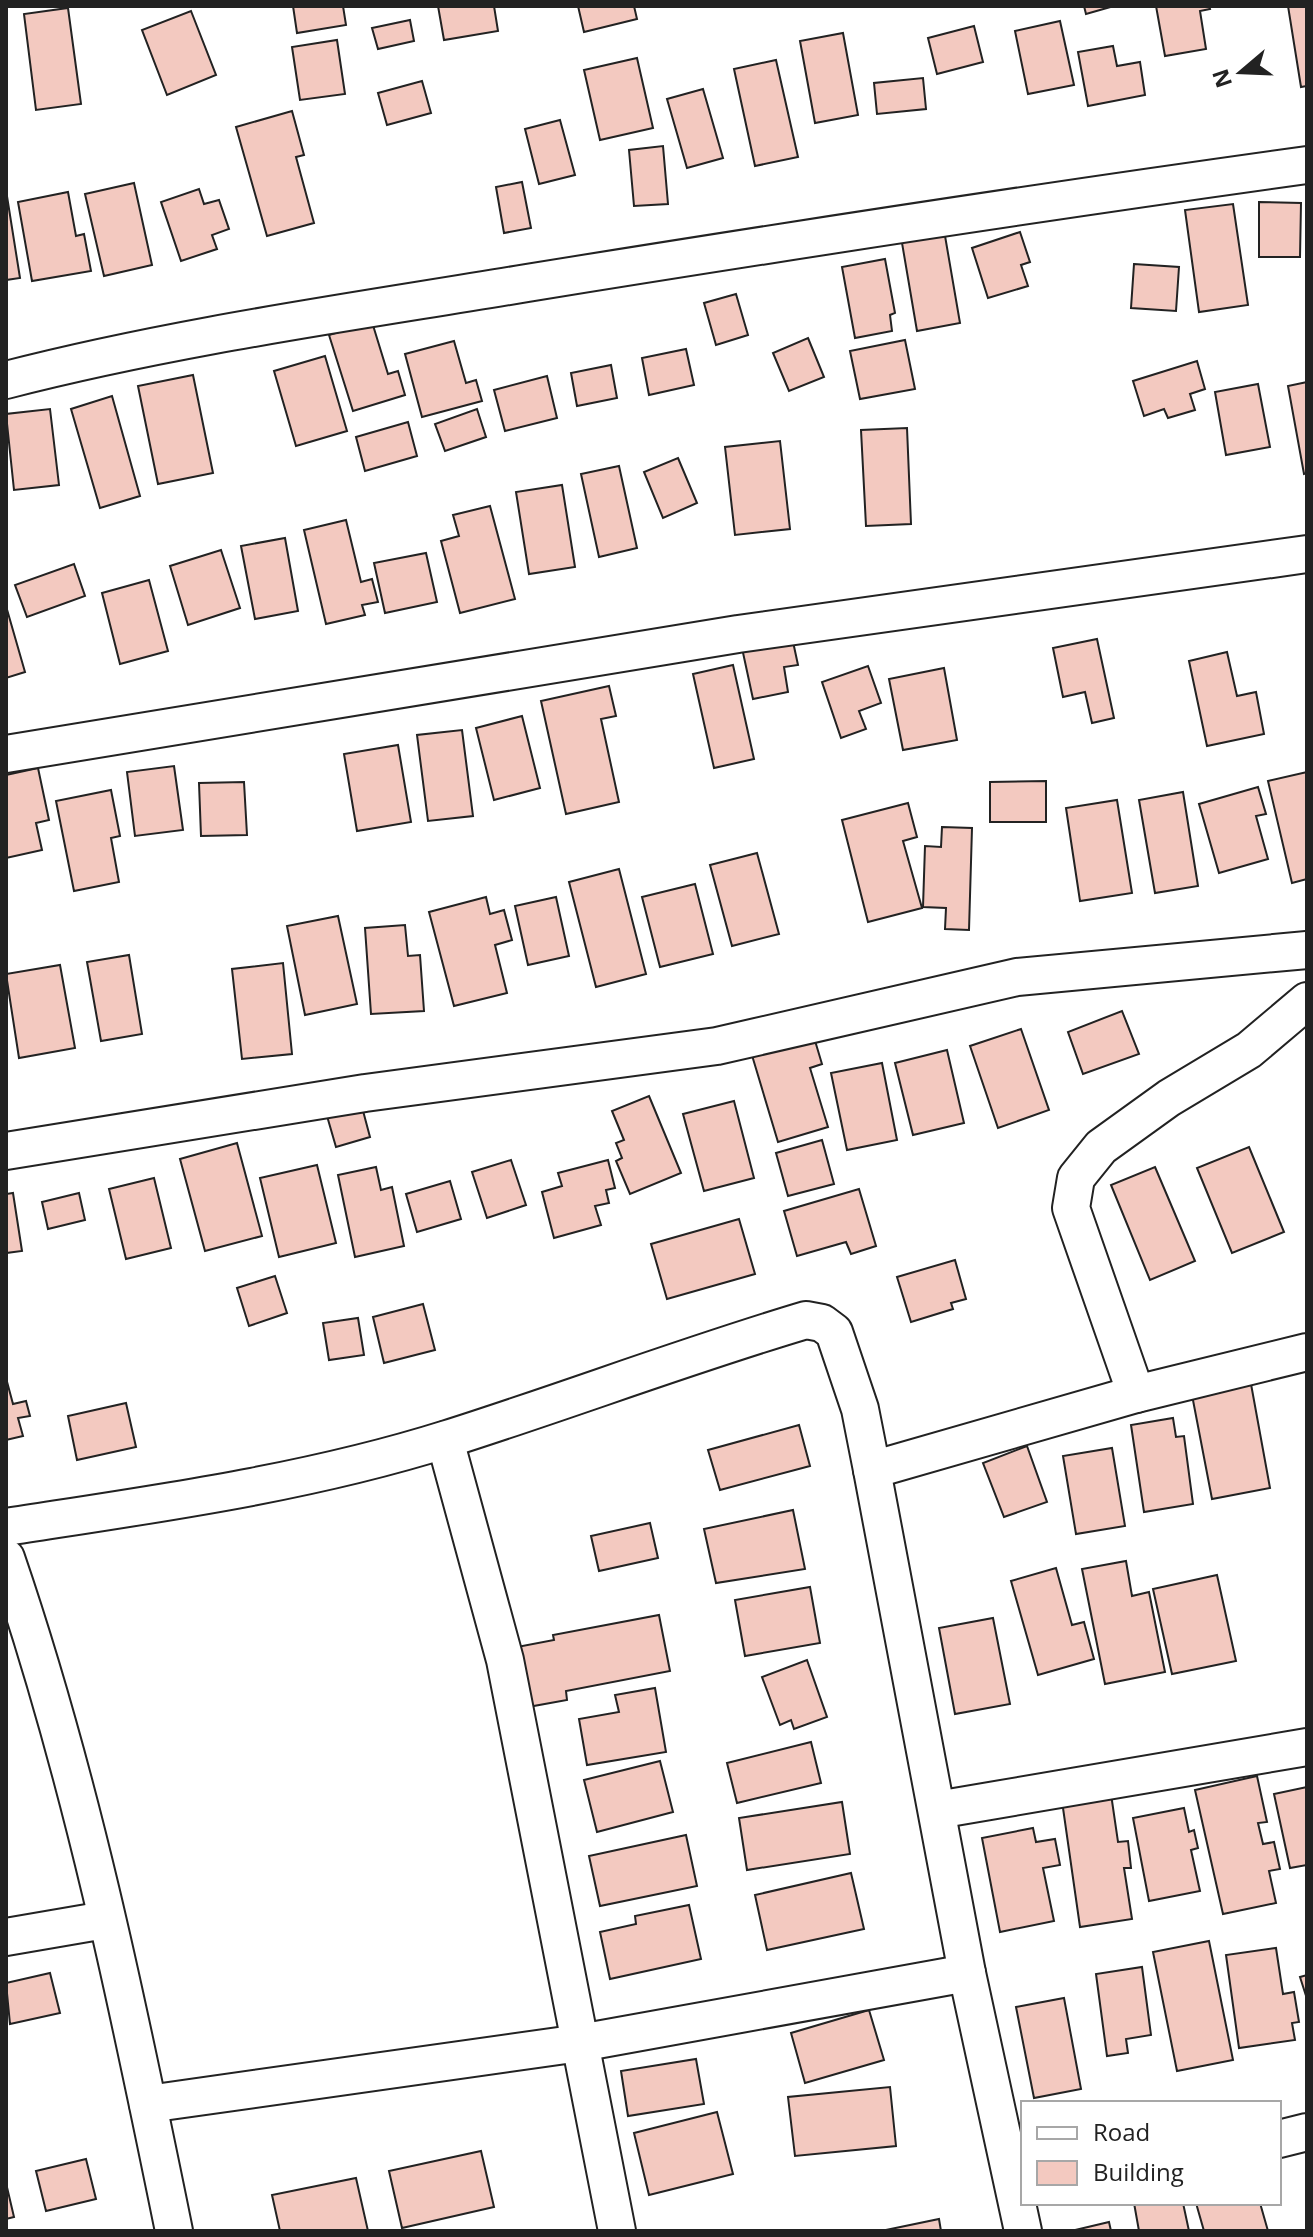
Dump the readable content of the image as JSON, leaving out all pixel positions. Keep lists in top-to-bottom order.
{
  "legend": ["Road", "Building"],
  "north": "left"
}
